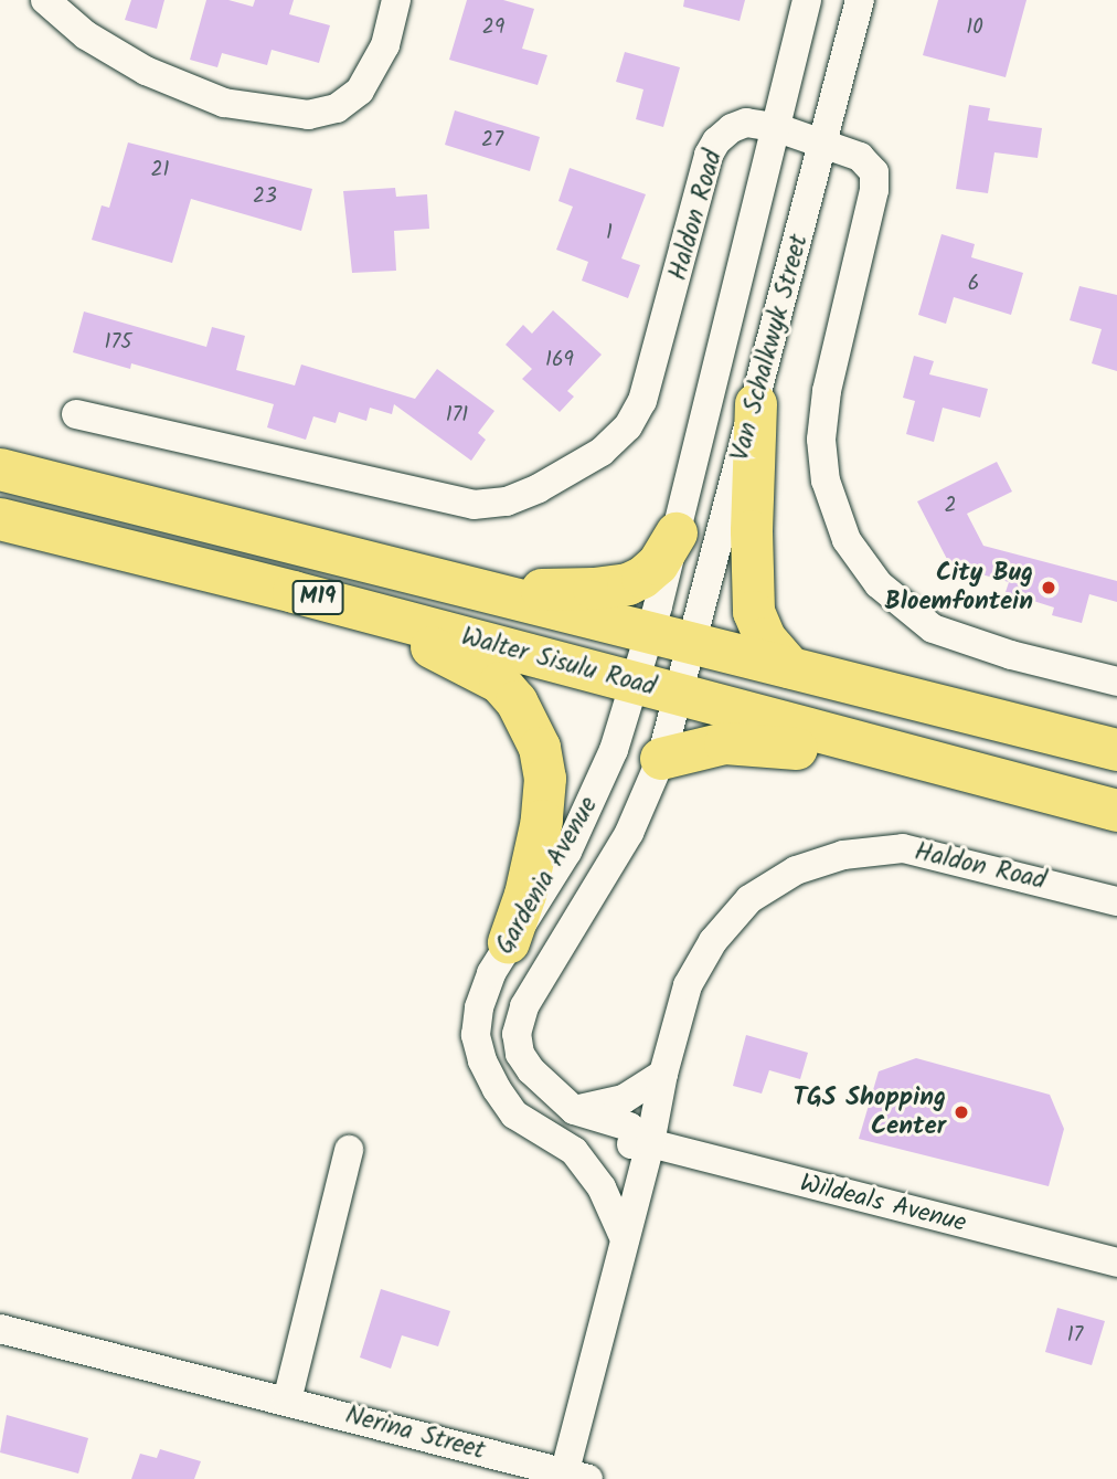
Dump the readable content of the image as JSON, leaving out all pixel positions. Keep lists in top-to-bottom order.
{
  "streets": {
    "highway": ["M19", "Walter Sisulu Road"],
    "street": [
      "Haldon Road",
      "Van Schalkwyk Street",
      "Gardenia Avenue",
      "Wildeals Avenue",
      "Nerina Street"
    ]
  },
  "crossings": [
    ["Haldon Road", "Van Schalkwyk Street"],
    ["Haldon Road", "Gardenia Avenue"],
    ["Haldon Road", "Wildeals Avenue"],
    ["Van Schalkwyk Street", "Walter Sisulu Road"],
    ["Van Schalkwyk Street", "Gardenia Avenue"],
    ["Walter Sisulu Road", "Gardenia Avenue"],
    ["Gardenia Avenue", "Wildeals Avenue"]
  ],
  "places": ["City Bug Bloemfontein", "TGS Shopping Center"],
  "house_numbers": [
    "29",
    "10",
    "27",
    "21",
    "23",
    "1",
    "6",
    "175",
    "169",
    "171",
    "2",
    "17"
  ]
}
